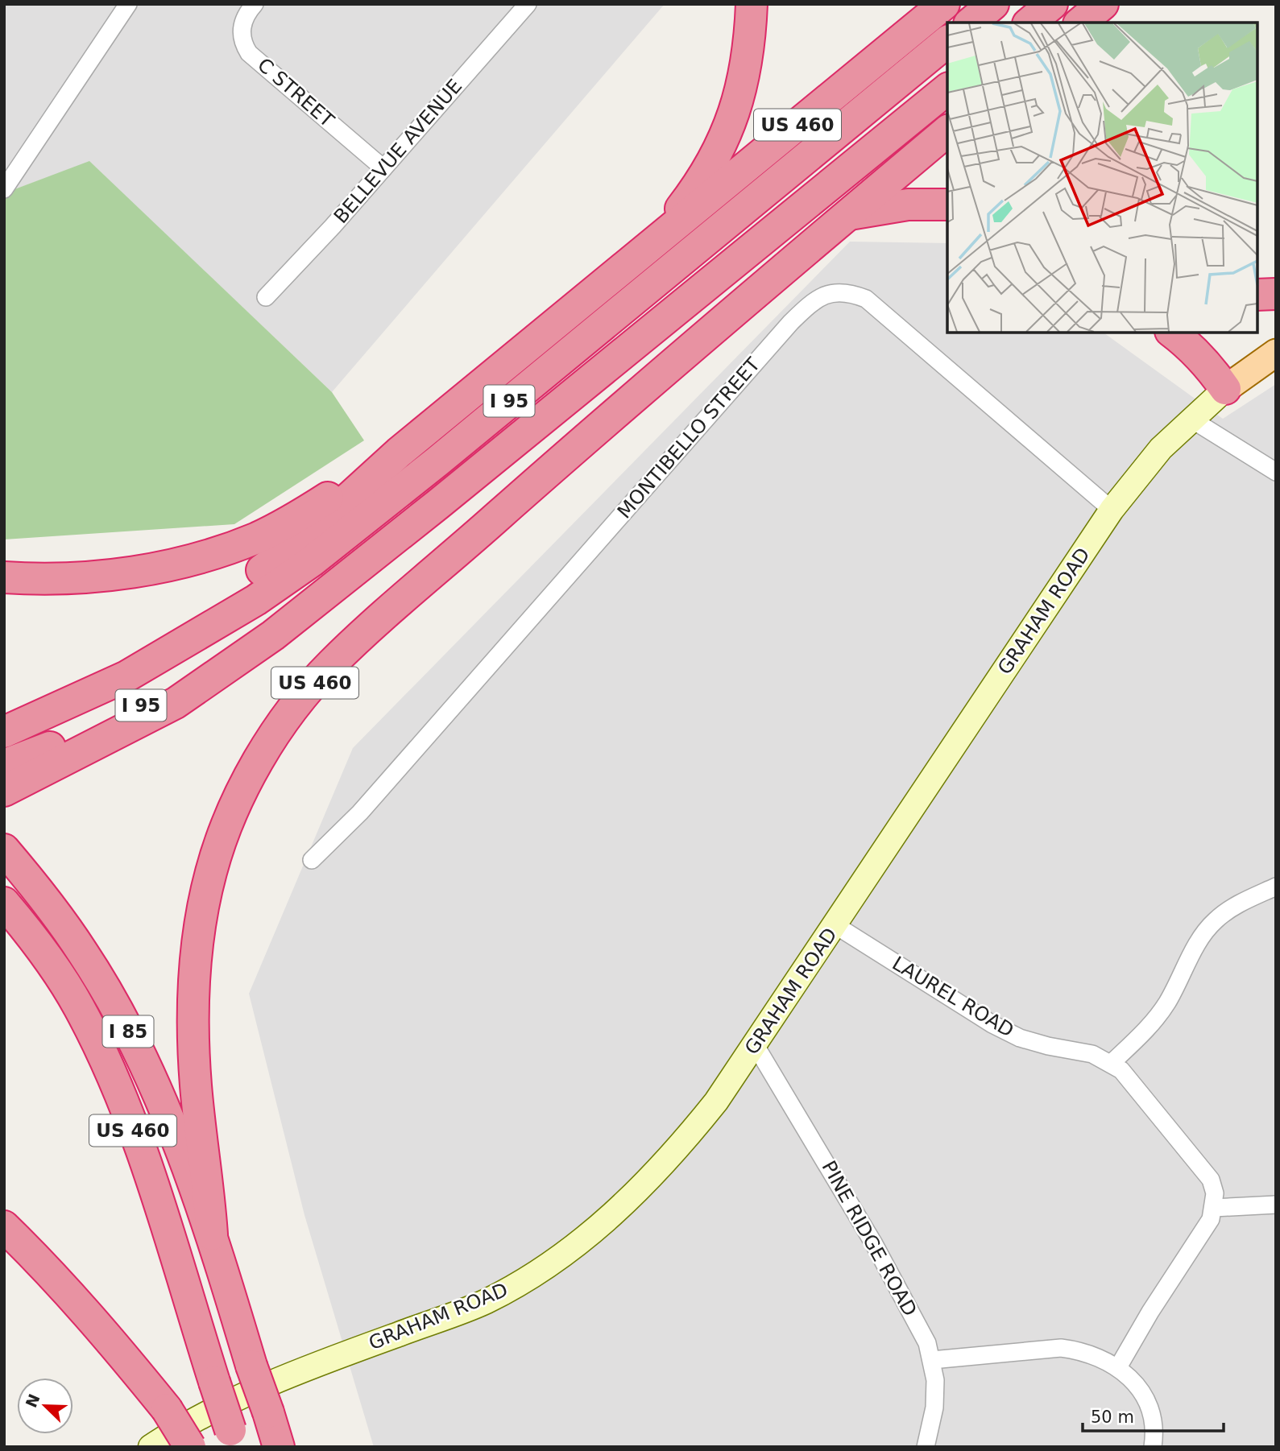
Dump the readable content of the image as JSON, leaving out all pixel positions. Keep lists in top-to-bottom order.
{
  "streets": {
    "highway": ["US 460", "I 95", "I 85"],
    "main road": ["GRAHAM ROAD"],
    "street": [
      "C STREET",
      "BELLEVUE AVENUE",
      "MONTIBELLO STREET",
      "LAUREL ROAD",
      "PINE RIDGE ROAD"
    ]
  },
  "crossings": [
    ["C STREET", "BELLEVUE AVENUE"],
    ["US 460", "I 95"],
    ["US 460", "I 85"],
    ["MONTIBELLO STREET", "GRAHAM ROAD"],
    ["GRAHAM ROAD", "LAUREL ROAD"],
    ["GRAHAM ROAD", "PINE RIDGE ROAD"]
  ],
  "scale_bar": "50 m",
  "north": "top left"
}
